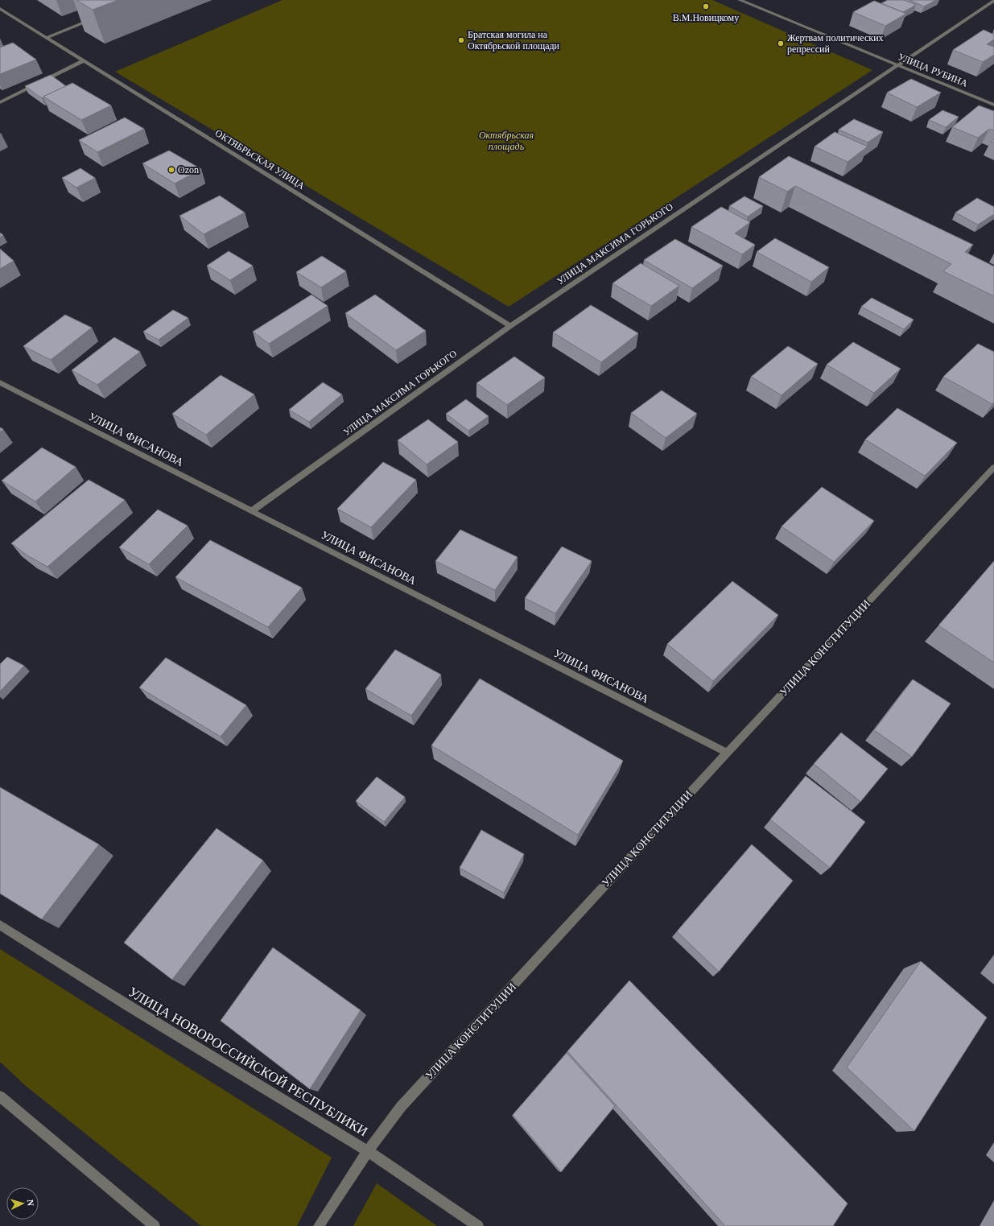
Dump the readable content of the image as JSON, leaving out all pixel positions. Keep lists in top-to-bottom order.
{
  "streets": {
    "street": [
      "УЛИЦА РУБИНА",
      "ОКТЯБРЬСКАЯ УЛИЦА",
      "УЛИЦА МАКСИМА ГОРЬКОГО",
      "УЛИЦА ФИСАНОВА",
      "УЛИЦА КОНСТИТУЦИИ",
      "УЛИЦА НОВОРОССИЙСКОЙ РЕСПУБЛИКИ"
    ]
  },
  "crossings": [
    ["УЛИЦА РУБИНА", "УЛИЦА МАКСИМА ГОРЬКОГО"],
    ["ОКТЯБРЬСКАЯ УЛИЦА", "УЛИЦА МАКСИМА ГОРЬКОГО"],
    ["УЛИЦА МАКСИМА ГОРЬКОГО", "УЛИЦА ФИСАНОВА"],
    ["УЛИЦА ФИСАНОВА", "УЛИЦА КОНСТИТУЦИИ"],
    ["УЛИЦА КОНСТИТУЦИИ", "УЛИЦА НОВОРОССИЙСКОЙ РЕСПУБЛИКИ"]
  ],
  "parks": ["Октябрьская площадь"],
  "places": [
    "В.М.Новицкому",
    "Братская могила на Октябрьской площади",
    "Жертвам политических репрессий",
    "Ozon"
  ],
  "north": "right"
}
